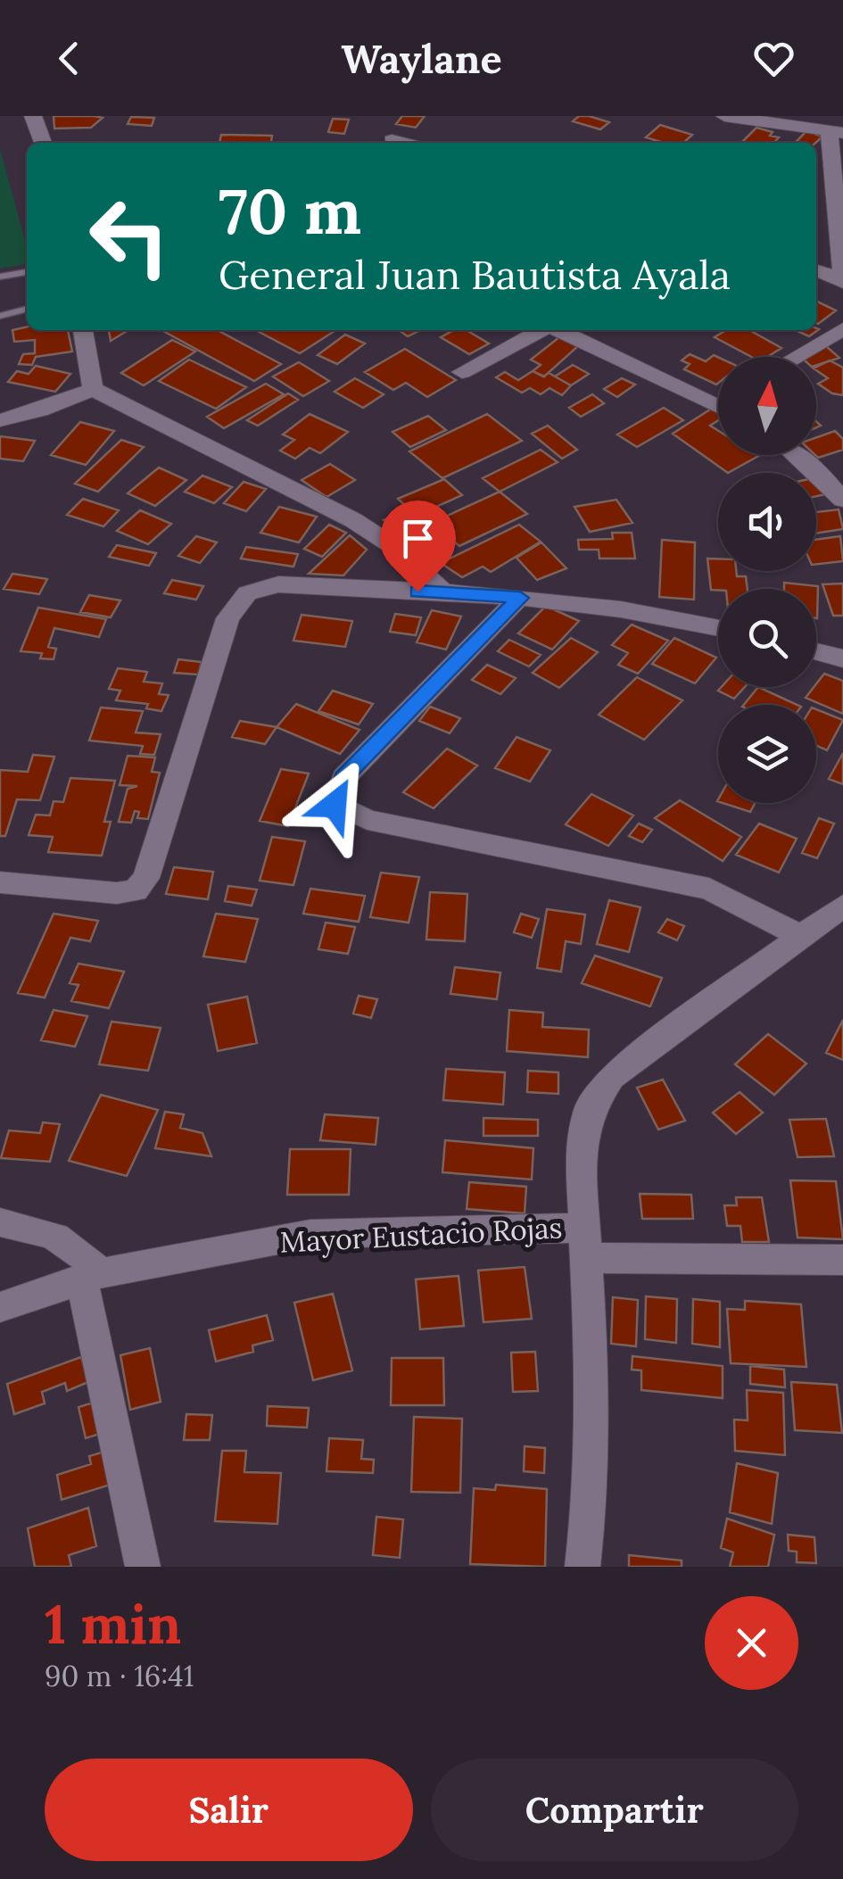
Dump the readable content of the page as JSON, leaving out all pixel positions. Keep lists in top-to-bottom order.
{
  "streets": {
    "street": ["Mayor Eustacio Rojas"]
  },
  "north": "top",
  "page": {
    "header": "Waylane",
    "turn": ["70 m", "General Juan Bautista Ayala"],
    "heading": ["1 min", "90 m · 16:41"],
    "buttons": ["Salir", "Compartir"]
  }
}
